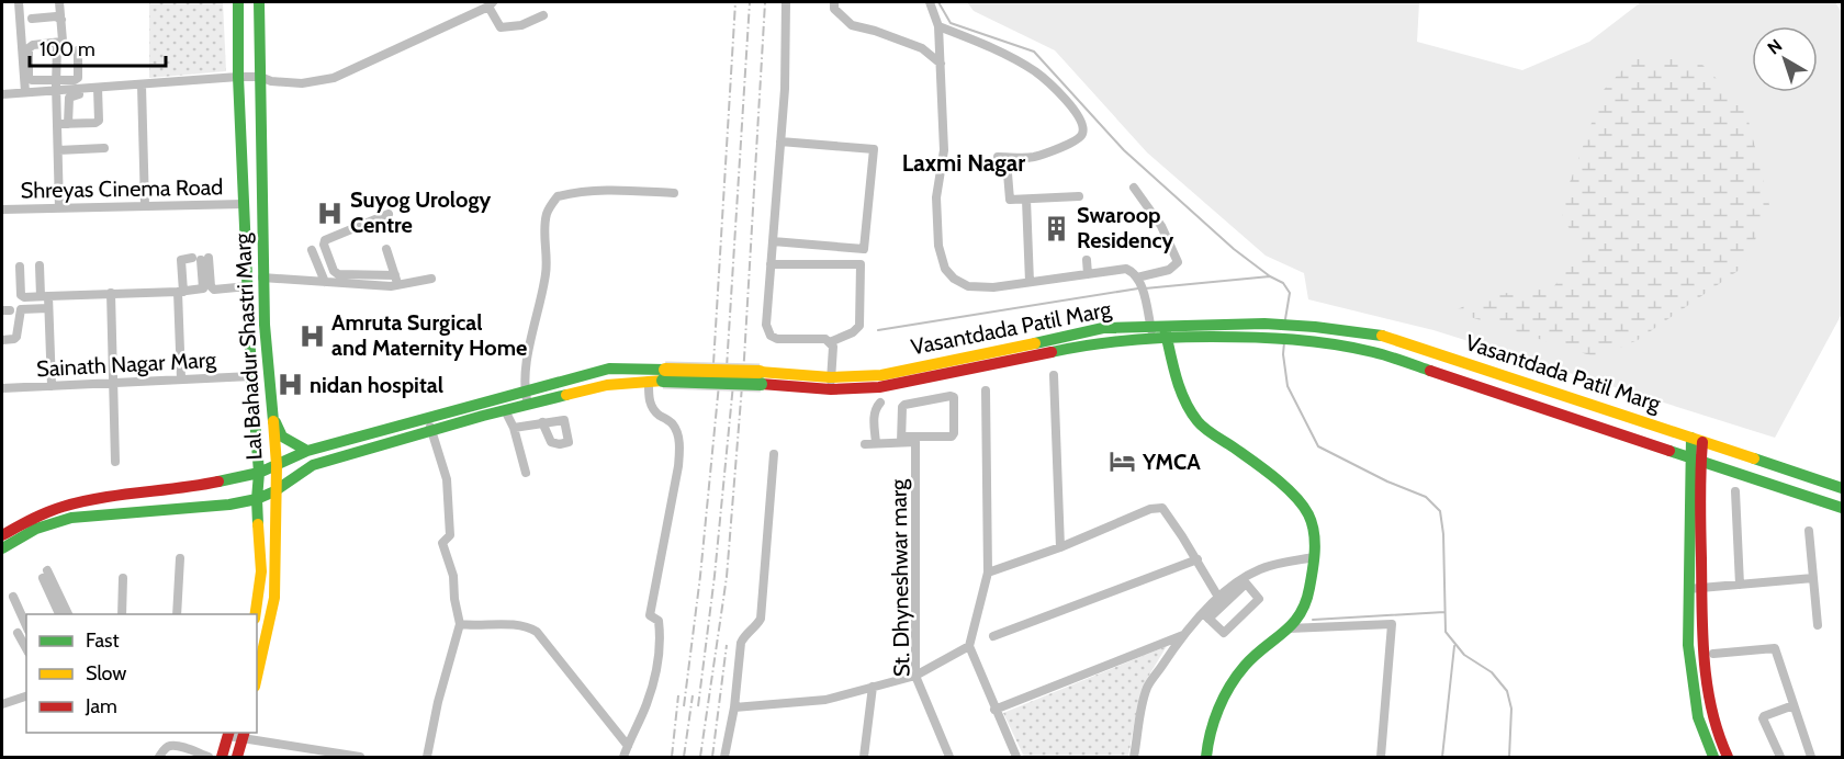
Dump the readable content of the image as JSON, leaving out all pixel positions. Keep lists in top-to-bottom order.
{
  "streets": {
    "main road": ["Vasantdada Patil Marg", "Lal Bahadur Shastri Marg"],
    "street": ["Shreyas Cinema Road", "Sainath Nagar Marg", "St. Dhyneshwar marg"]
  },
  "crossings": [
    ["Shreyas Cinema Road", "Lal Bahadur Shastri Marg"],
    ["Vasantdada Patil Marg", "Lal Bahadur Shastri Marg"],
    ["Lal Bahadur Shastri Marg", "Sainath Nagar Marg"]
  ],
  "districts": ["Laxmi Nagar"],
  "places": {
    "hospital": ["Suyog Urology Centre", "Amruta Surgical and Maternity Home", "nidan hospital"],
    "building": ["Swaroop Residency"],
    "hotel": ["YMCA"]
  },
  "legend": ["Fast", "Slow", "Jam"],
  "scale_bar": "100 m",
  "north": "top left"
}
